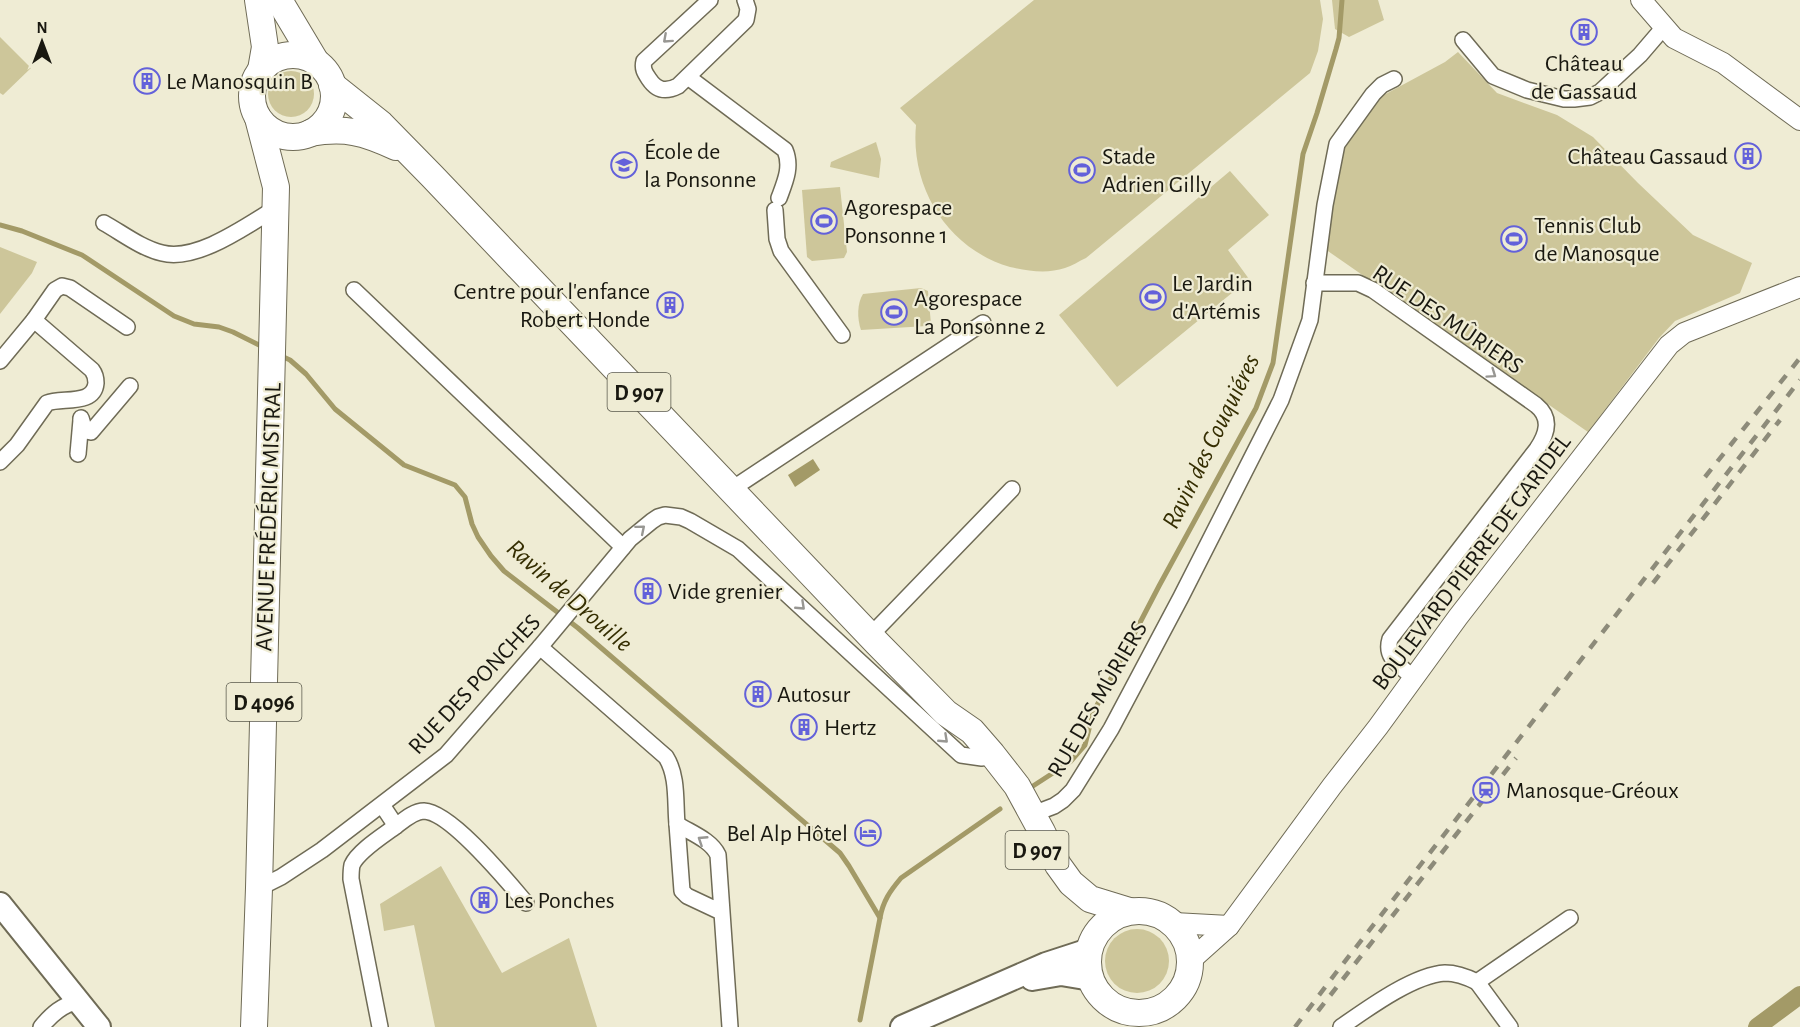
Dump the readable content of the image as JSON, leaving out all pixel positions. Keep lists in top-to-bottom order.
{
  "streets": {
    "main road": ["D 907", "AVENUE FRÉDÉRIC MISTRAL", "D 4096"],
    "street": ["RUE DES MÛRIERS", "BOULEVARD PIERRE DE GARIDEL", "RUE DES PONCHES"]
  },
  "crossings": [
    ["RUE DES MÛRIERS", "D 907"],
    ["RUE DES MÛRIERS", "BOULEVARD PIERRE DE GARIDEL"],
    ["D 907", "AVENUE FRÉDÉRIC MISTRAL"],
    ["D 907", "BOULEVARD PIERRE DE GARIDEL"],
    ["D 907", "RUE DES PONCHES"],
    ["AVENUE FRÉDÉRIC MISTRAL", "RUE DES PONCHES"]
  ],
  "one_way": ["RUE DES PONCHES"],
  "water": ["Ravin des Couquiéres", "Ravin de Drouille"],
  "places": {
    "building": [
      "Château de Gassaud",
      "Le Manosquin B",
      "Château Gassaud",
      "Centre pour l'enfance Robert Honde",
      "Vide grenier",
      "Autosur",
      "Hertz",
      "Les Ponches"
    ],
    "school or university": ["École de la Ponsonne"],
    "sports": [
      "Stade Adrien Gilly",
      "Agorespace Ponsonne 1",
      "Tennis Club de Manosque",
      "Le Jardin d'Artémis",
      "Agorespace La Ponsonne 2"
    ],
    "station": ["Manosque-Gréoux"],
    "hotel": ["Bel Alp Hôtel"]
  },
  "north": "top"
}
